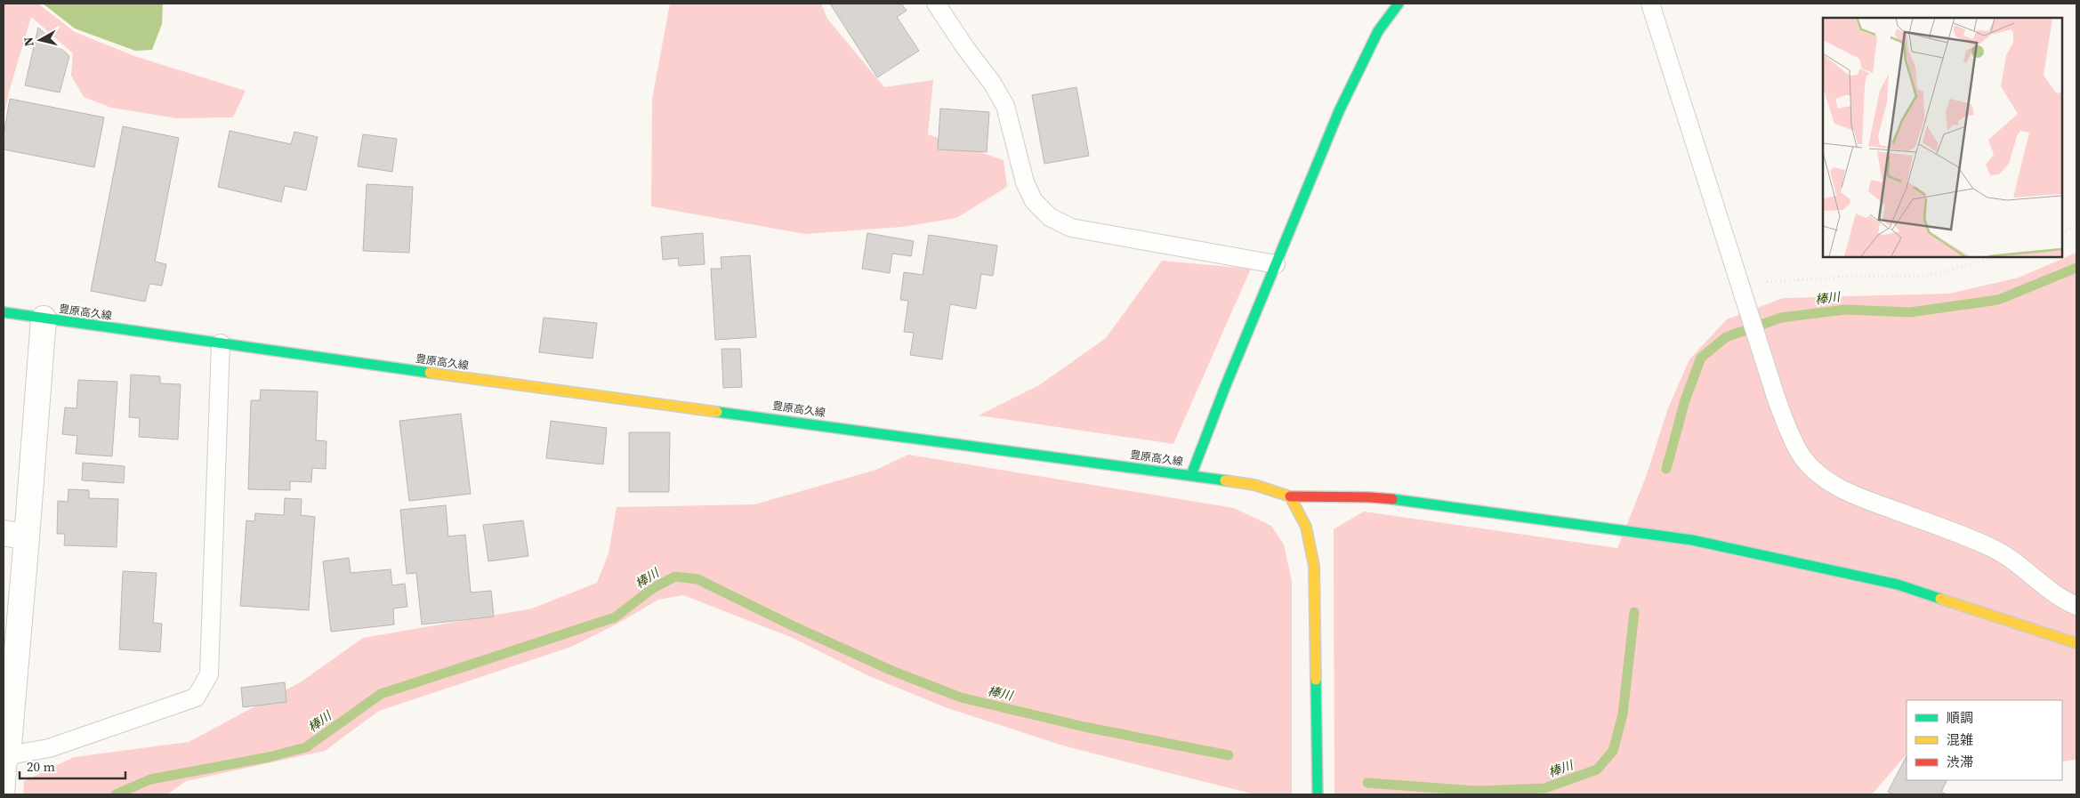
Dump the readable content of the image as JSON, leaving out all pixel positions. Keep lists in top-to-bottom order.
{
  "streets": {
    "main road": ["豊原高久線"]
  },
  "water": ["棒川"],
  "legend": ["順調", "混雑", "渋滞"],
  "scale_bar": "20 m",
  "north": "left"
}
